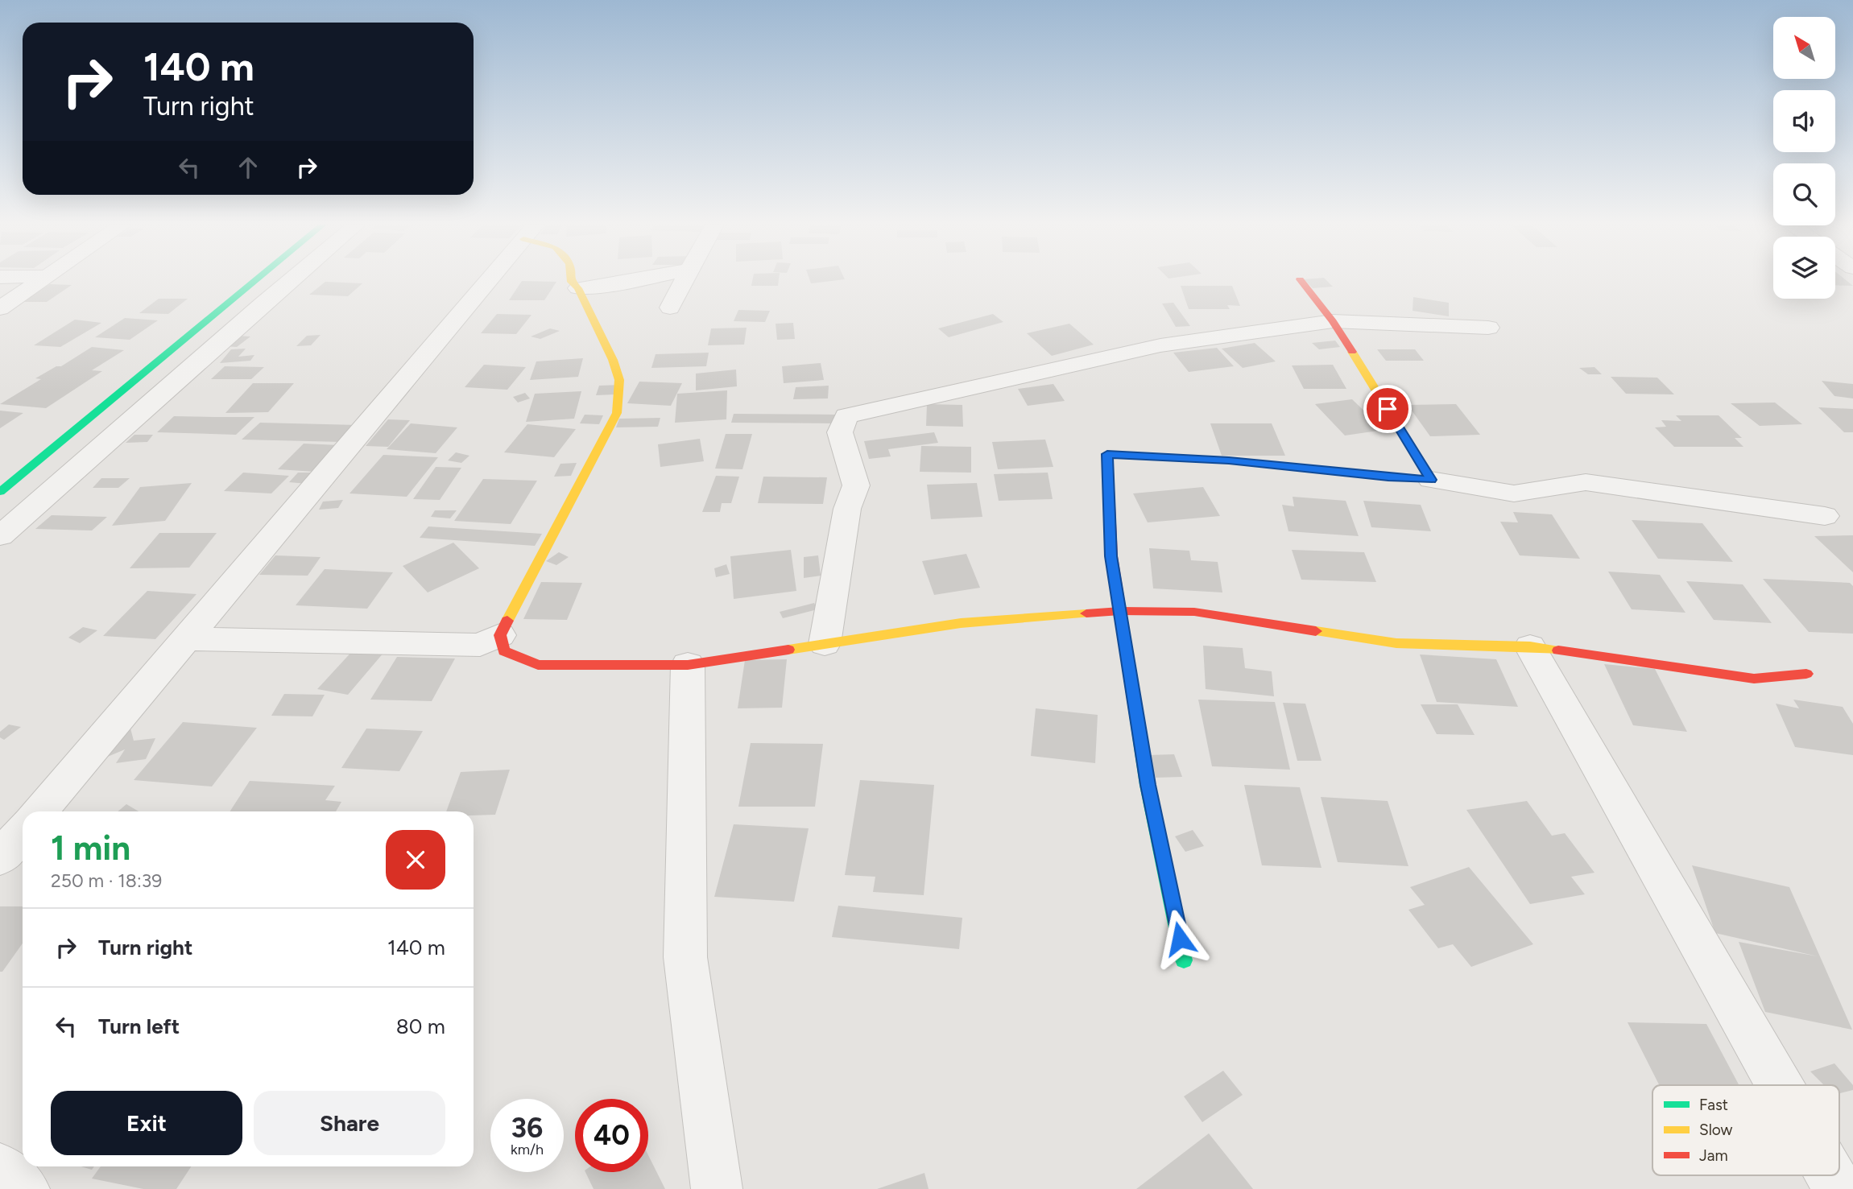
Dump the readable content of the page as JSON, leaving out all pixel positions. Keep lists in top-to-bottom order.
{
  "legend": ["Fast", "Slow", "Jam"],
  "north": "top left",
  "page": {
    "turn": ["140 m", "Turn right"],
    "heading": ["1 min", "250 m · 18:39"],
    "list": [
      {
        "name": "Turn right",
        "value": "140 m"
      },
      {
        "name": "Turn left",
        "value": "80 m"
      }
    ],
    "buttons": ["Exit", "Share"],
    "speed": "36 km/h",
    "limit": "40"
  }
}
